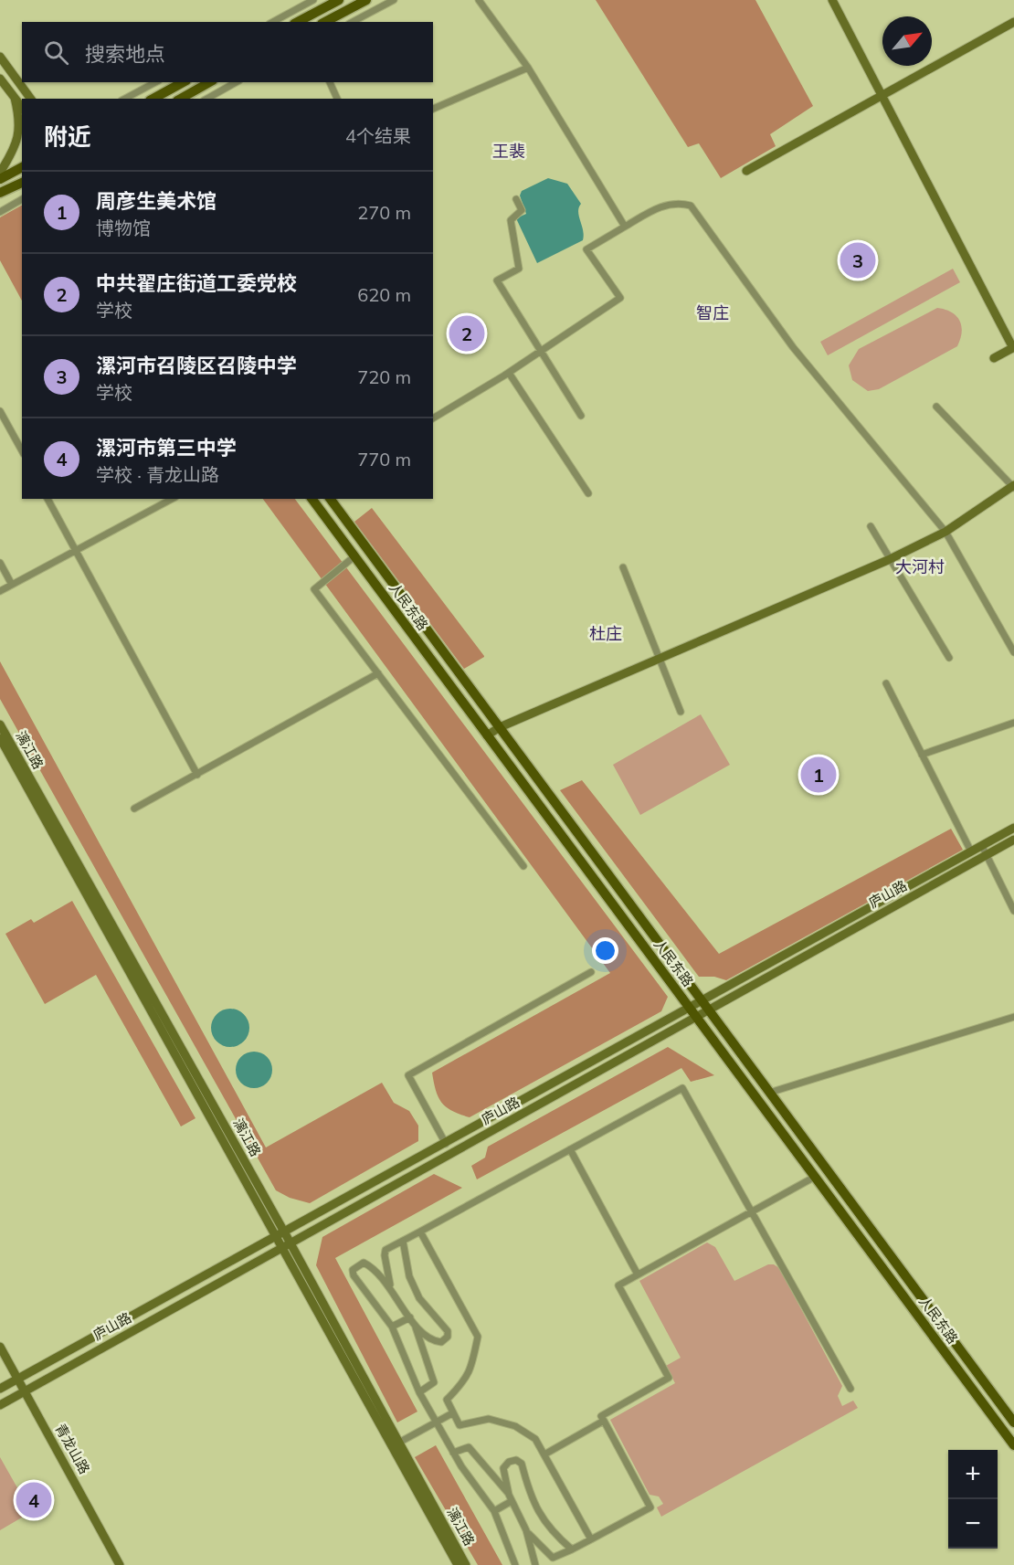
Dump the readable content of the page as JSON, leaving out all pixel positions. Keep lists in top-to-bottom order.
{
  "streets": {
    "main road": ["人民东路"],
    "street": ["漓江路", "庐山路", "青龙山路"]
  },
  "crossings": [
    ["人民东路", "庐山路"],
    ["漓江路", "庐山路"],
    ["庐山路", "青龙山路"]
  ],
  "districts": [
    "王裴",
    "智庄",
    "大河村",
    "杜庄"
  ],
  "north": "top right",
  "page": {
    "search": "搜索地点",
    "heading": ["附近", "4个结果"],
    "list": [
      {
        "mark": "1",
        "name": "周彦生美术馆",
        "note": "博物馆",
        "value": "270 m"
      },
      {
        "mark": "2",
        "name": "中共翟庄街道工委党校",
        "note": "学校",
        "value": "620 m"
      },
      {
        "mark": "3",
        "name": "漯河市召陵区召陵中学",
        "note": "学校",
        "value": "720 m"
      },
      {
        "mark": "4",
        "name": "漯河市第三中学",
        "note": "学校 · 青龙山路",
        "value": "770 m"
      }
    ],
    "pins": [
      "3",
      "2",
      "1",
      "4"
    ],
    "map_buttons": ["+", "−"]
  }
}
